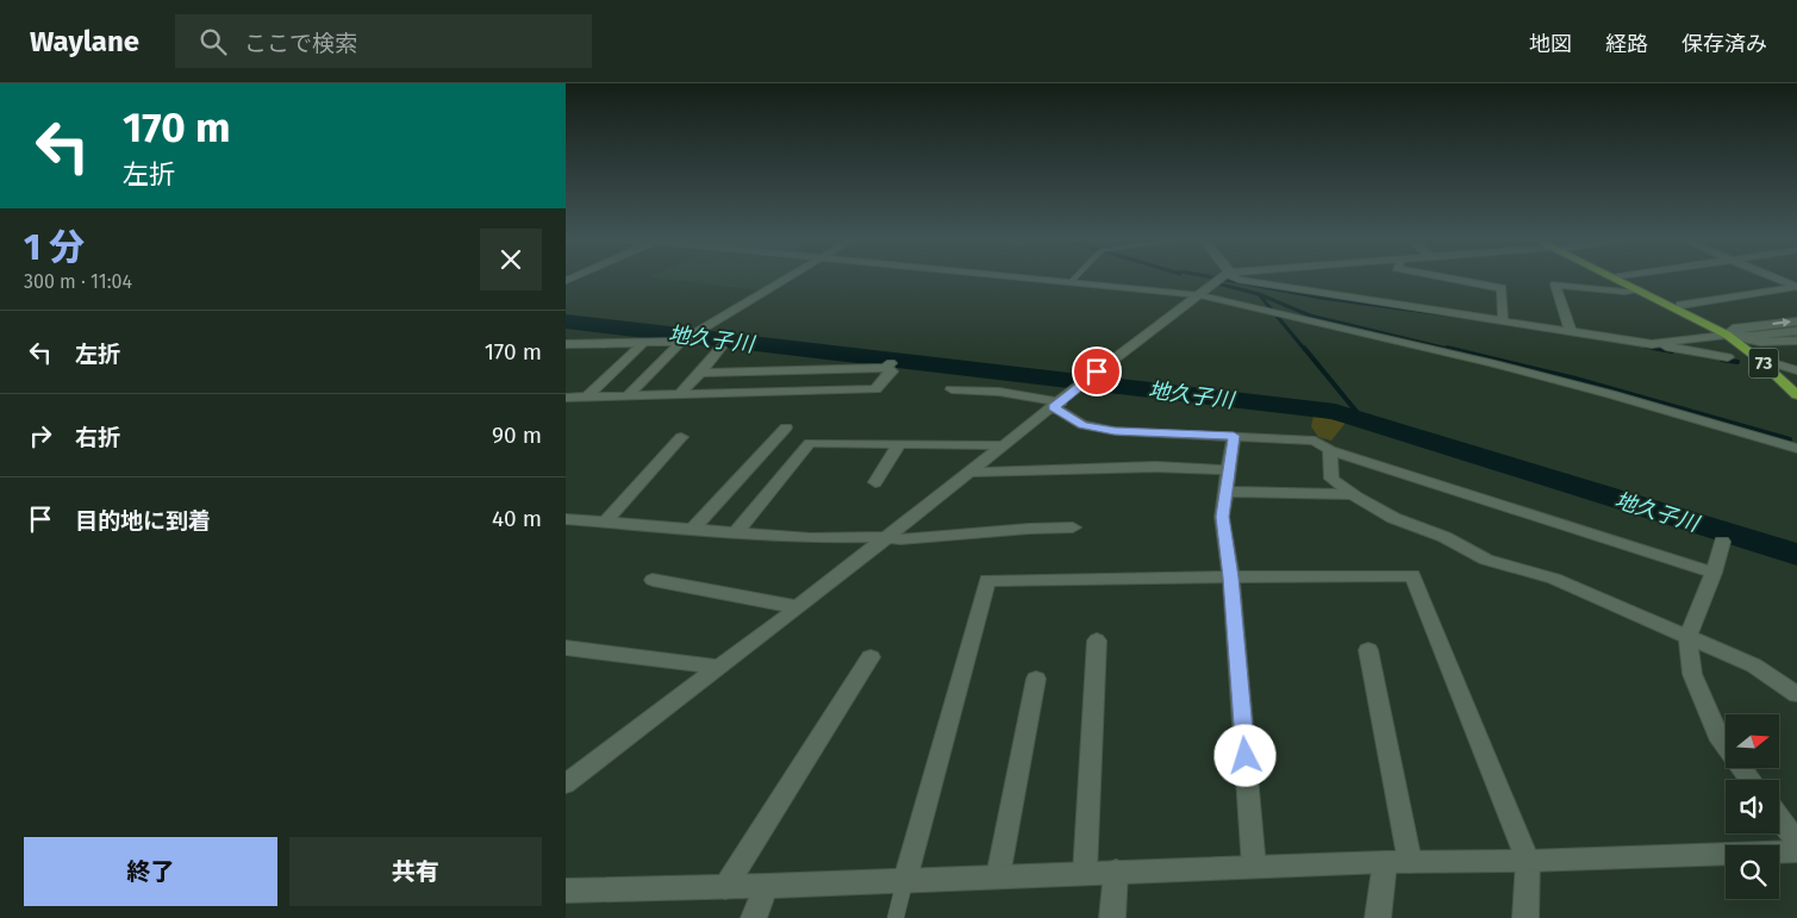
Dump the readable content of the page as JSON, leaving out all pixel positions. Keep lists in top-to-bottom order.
{
  "streets": {
    "main road": ["73"]
  },
  "water": ["地久子川"],
  "north": "right",
  "page": {
    "header": "Waylane",
    "search": "ここで検索",
    "nav": ["地図", "経路", "保存済み"],
    "turn": ["170 m", "左折"],
    "heading": ["1 分", "300 m · 11:04"],
    "list": [
      {
        "name": "左折",
        "value": "170 m"
      },
      {
        "name": "右折",
        "value": "90 m"
      },
      {
        "name": "目的地に到着",
        "value": "40 m"
      }
    ],
    "buttons": ["終了", "共有"]
  }
}
